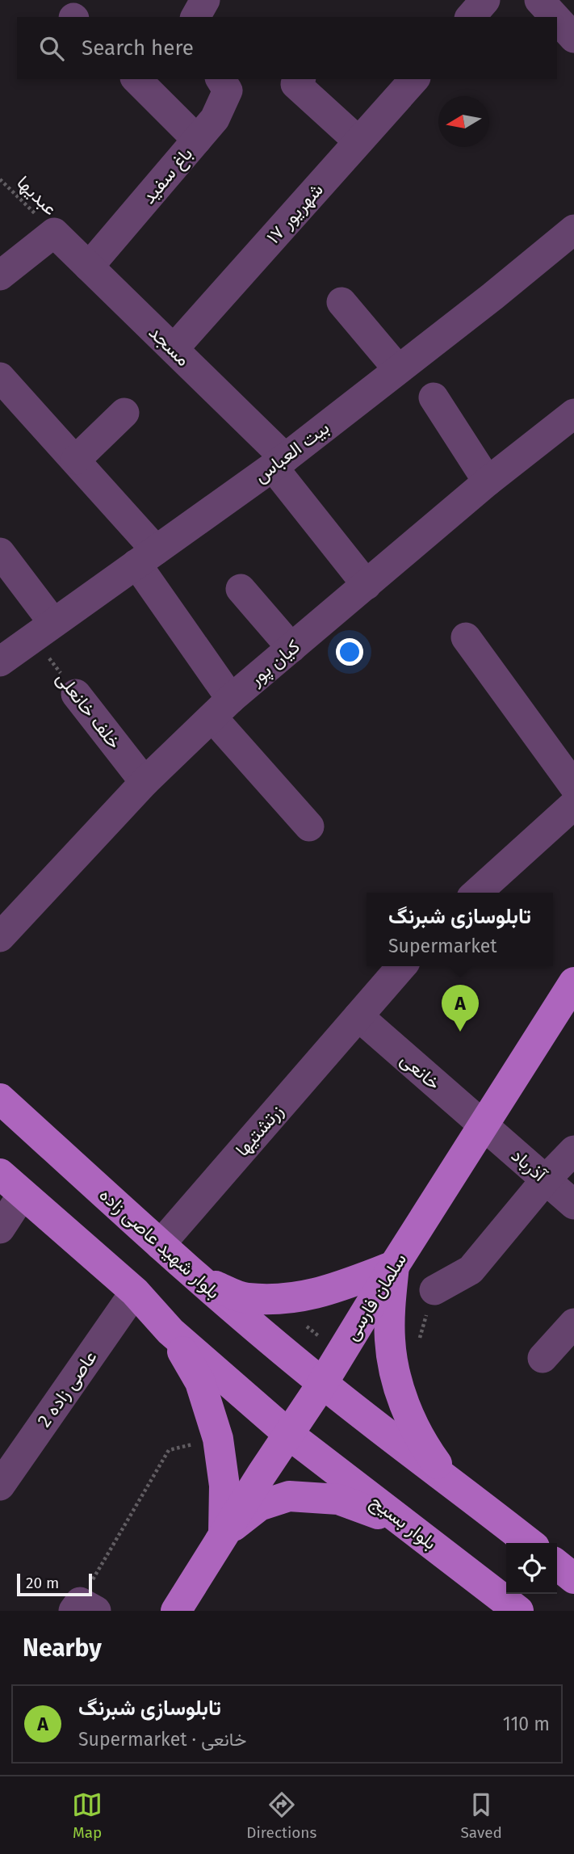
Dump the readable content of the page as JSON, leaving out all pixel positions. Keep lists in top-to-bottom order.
{
  "streets": {
    "main road": ["بلوار شهید عاصی زاده", "سلمان فارسی", "بلوار بسیج"],
    "street": [
      "باغ سفید",
      "۱۷ شهریور",
      "مسجد",
      "بیت العباس",
      "کیان پور",
      "خلف خانعلی",
      "خانعی",
      "زرتشتیها",
      "آذرباد",
      "عاصی زاده 2"
    ],
    "path": ["عبدیها"]
  },
  "crossings": [
    ["باغ سفید", "مسجد"],
    ["عبدیها", "مسجد"],
    ["۱۷ شهریور", "مسجد"],
    ["مسجد", "بیت العباس"],
    ["مسجد", "کیان پور"],
    ["بیت العباس", "خلف خانعلی"],
    ["کیان پور", "خلف خانعلی"],
    ["خانعی", "زرتشتیها"],
    ["خانعی", "آذرباد"],
    ["خانعی", "سلمان فارسی"],
    ["زرتشتیها", "بلوار شهید عاصی زاده"],
    ["آذرباد", "سلمان فارسی"],
    ["بلوار شهید عاصی زاده", "سلمان فارسی"],
    ["سلمان فارسی", "بلوار بسیج"]
  ],
  "scale_bar": "20 m",
  "north": "left",
  "page": {
    "search": "Search here",
    "popup": ["تابلوسازی شبرنگ", "Supermarket"],
    "pins": "A",
    "scale": "20 m",
    "heading": "Nearby",
    "list": [
      {
        "mark": "A",
        "name": "تابلوسازی شبرنگ",
        "note": "Supermarket · خانعی",
        "value": "110 m"
      }
    ],
    "nav": ["Map", "Directions", "Saved"]
  }
}
